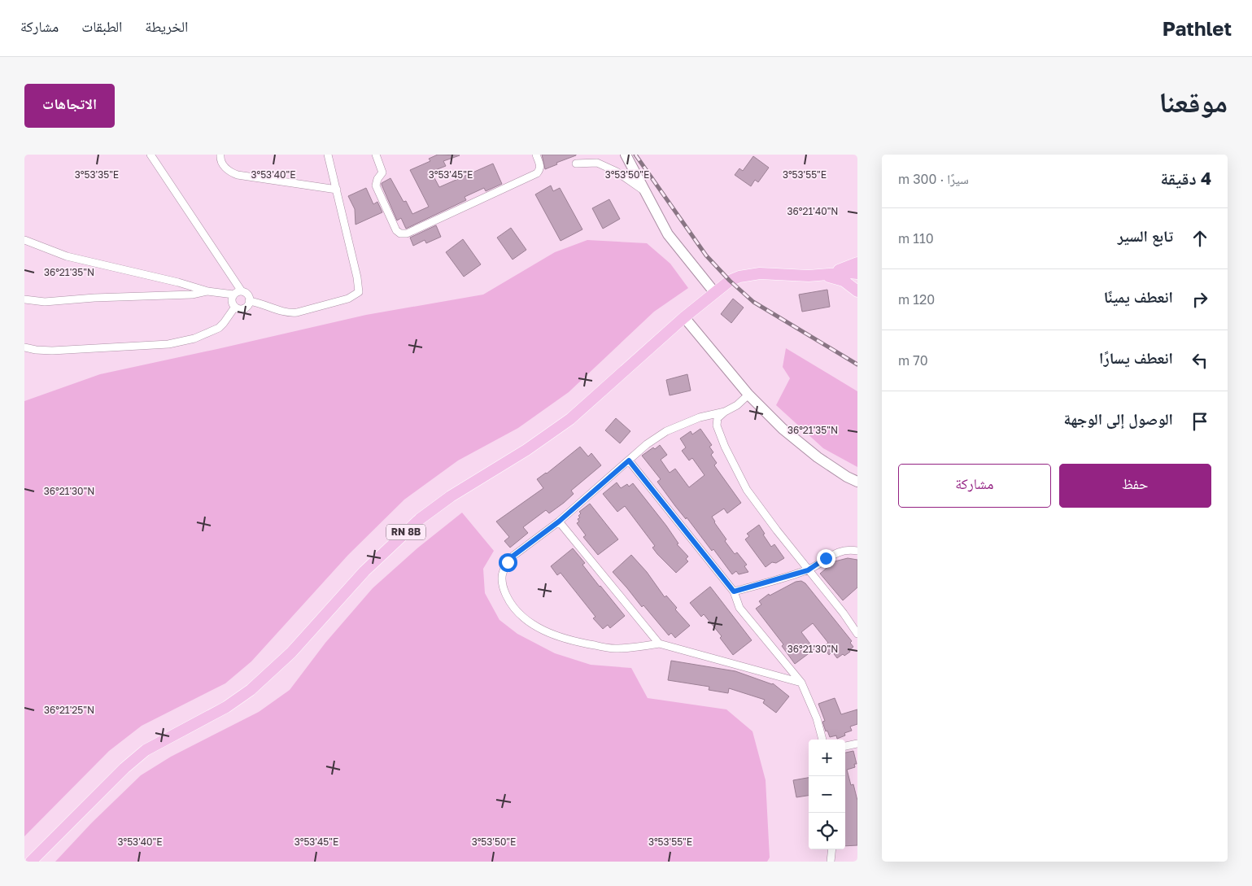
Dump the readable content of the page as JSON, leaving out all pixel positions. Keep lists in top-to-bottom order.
{
  "streets": {
    "main road": ["RN 8B"]
  },
  "page": {
    "header": "Pathlet",
    "nav": ["الخريطة", "الطبقات", "مشاركة"],
    "title": "موقعنا",
    "buttons": [
      "الاتجاهات",
      ["حفظ", "مشاركة"]
    ],
    "heading": ["4 دقيقة", "سيرًا · 300 m"],
    "list": [
      ["تابع السير", "110 m"],
      ["انعطف يمينًا", "120 m"],
      ["انعطف يسارًا", "70 m"],
      "الوصول إلى الوجهة"
    ],
    "map_buttons": ["+", "−"]
  },
  "coordinates": [
    "3°53'35\"E",
    "3°53'40\"E",
    "3°53'45\"E",
    "3°53'50\"E",
    "3°53'55\"E",
    "36°21'40\"N",
    "36°21'35\"N",
    "36°21'30\"N",
    "36°21'25\"N"
  ]
}
